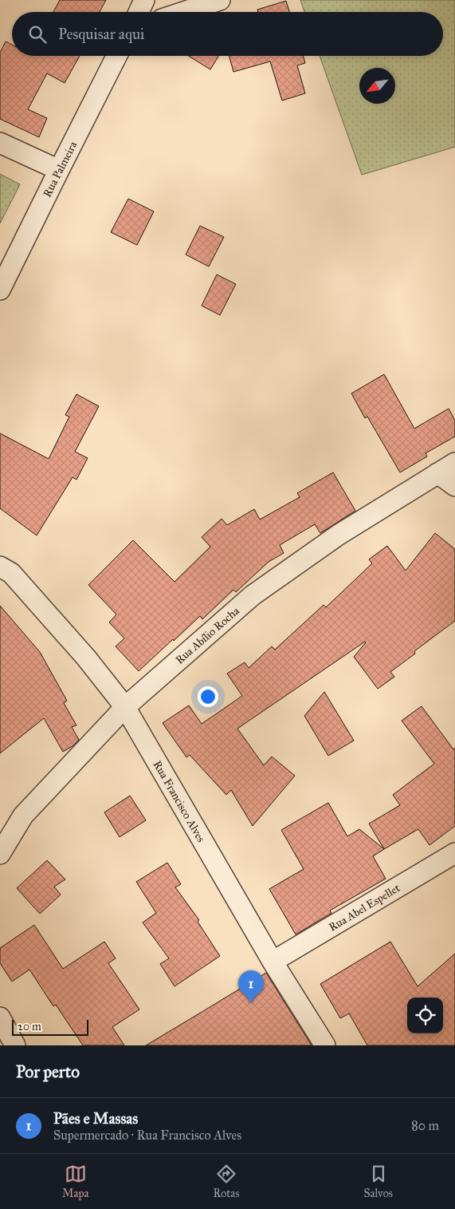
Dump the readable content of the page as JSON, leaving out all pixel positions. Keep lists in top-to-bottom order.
{
  "streets": {
    "street": [
      "Rua Palmeira",
      "Rua Abílio Rocha",
      "Rua Francisco Alves",
      "Rua Abel Espellet"
    ]
  },
  "crossings": [
    ["Rua Abílio Rocha", "Rua Francisco Alves"],
    ["Rua Francisco Alves", "Rua Abel Espellet"]
  ],
  "scale_bar": "20 m",
  "north": "bottom left",
  "page": {
    "search": "Pesquisar aqui",
    "pins": "1",
    "scale": "20 m",
    "heading": "Por perto",
    "list": [
      {
        "mark": "1",
        "name": "Pães e Massas",
        "note": "Supermercado · Rua Francisco Alves",
        "value": "80 m"
      }
    ],
    "nav": ["Mapa", "Rotas", "Salvos"]
  }
}
